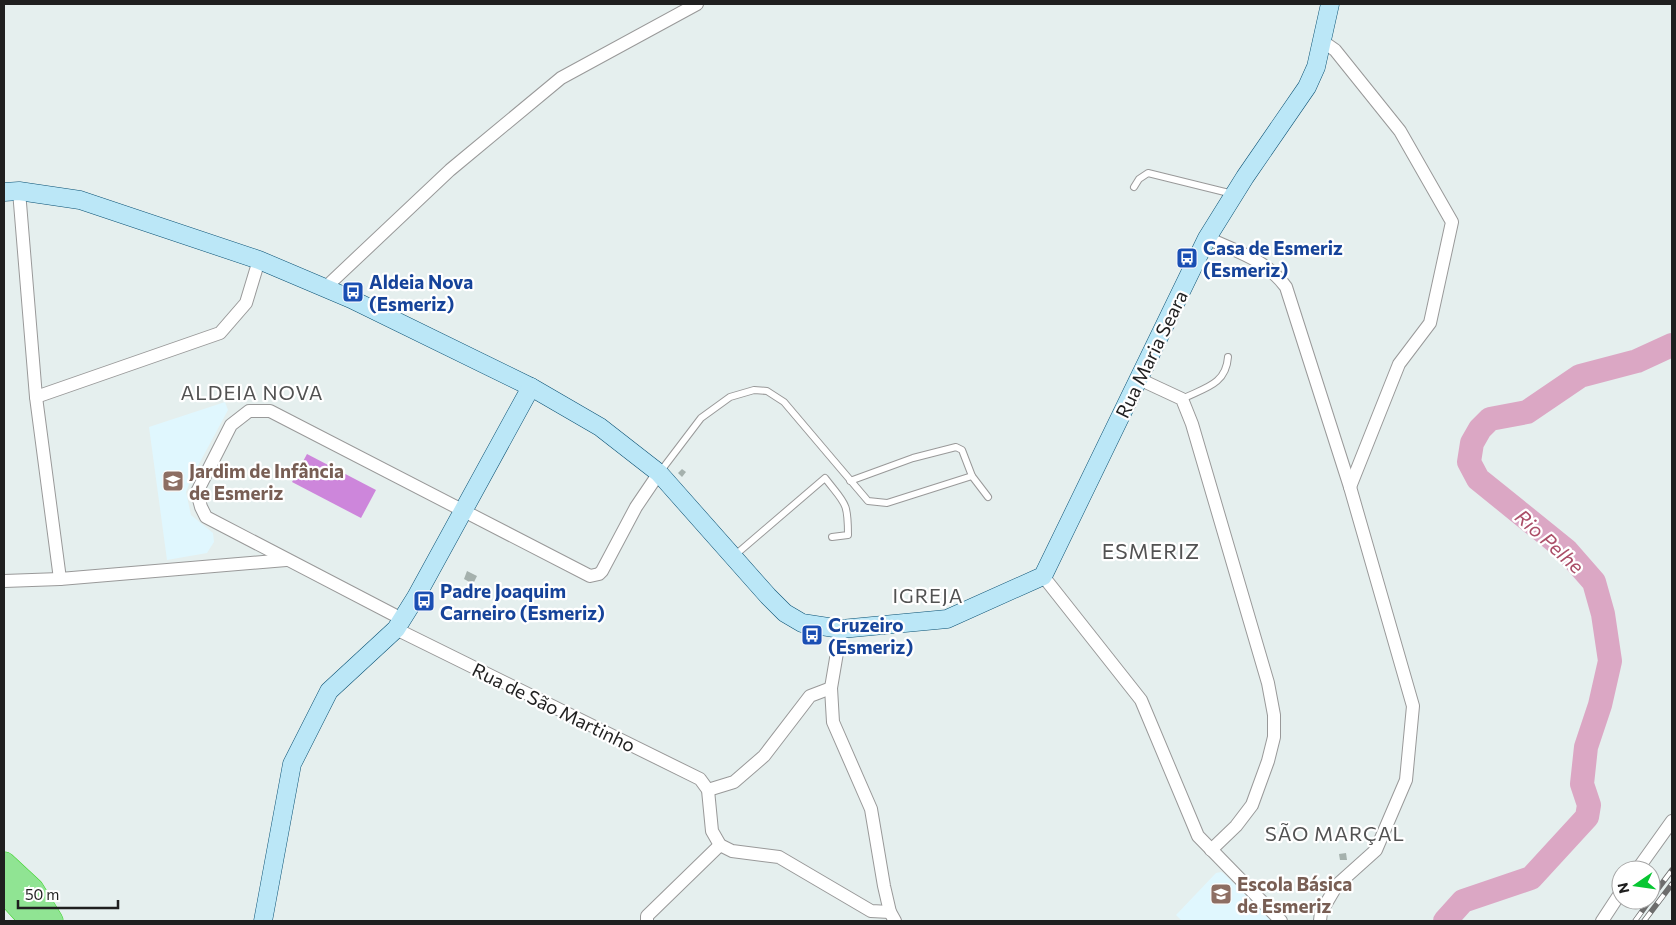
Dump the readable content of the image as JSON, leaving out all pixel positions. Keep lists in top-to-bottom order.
{
  "streets": {
    "street": ["Rua Maria Seara", "Rua de São Martinho"]
  },
  "districts": [
    "ALDEIA NOVA",
    "ESMERIZ",
    "IGREJA",
    "SÃO MARÇAL"
  ],
  "water": ["Rio Pelhe"],
  "places": {
    "bus stop": [
      "Casa de Esmeriz (Esmeriz)",
      "Aldeia Nova (Esmeriz)",
      "Padre Joaquim Carneiro (Esmeriz)",
      "Cruzeiro (Esmeriz)"
    ],
    "school or university": ["Jardim de Infância de Esmeriz", "Escola Básica de Esmeriz"]
  },
  "scale_bar": "50 m",
  "north": "left"
}
